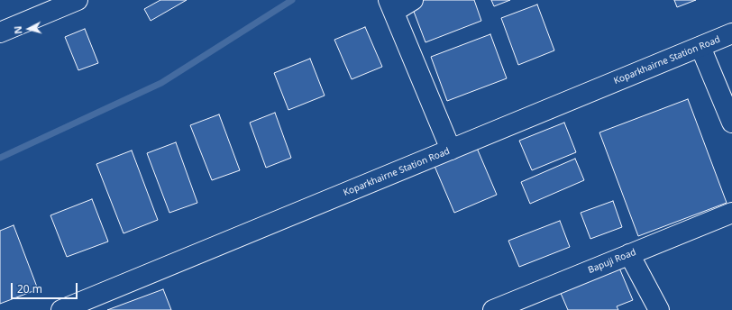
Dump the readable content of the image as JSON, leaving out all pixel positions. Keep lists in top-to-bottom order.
{
  "streets": {
    "street": ["Koparkhairne Station Road", "Bapuji Road"]
  },
  "scale_bar": "20 m",
  "north": "left"
}
